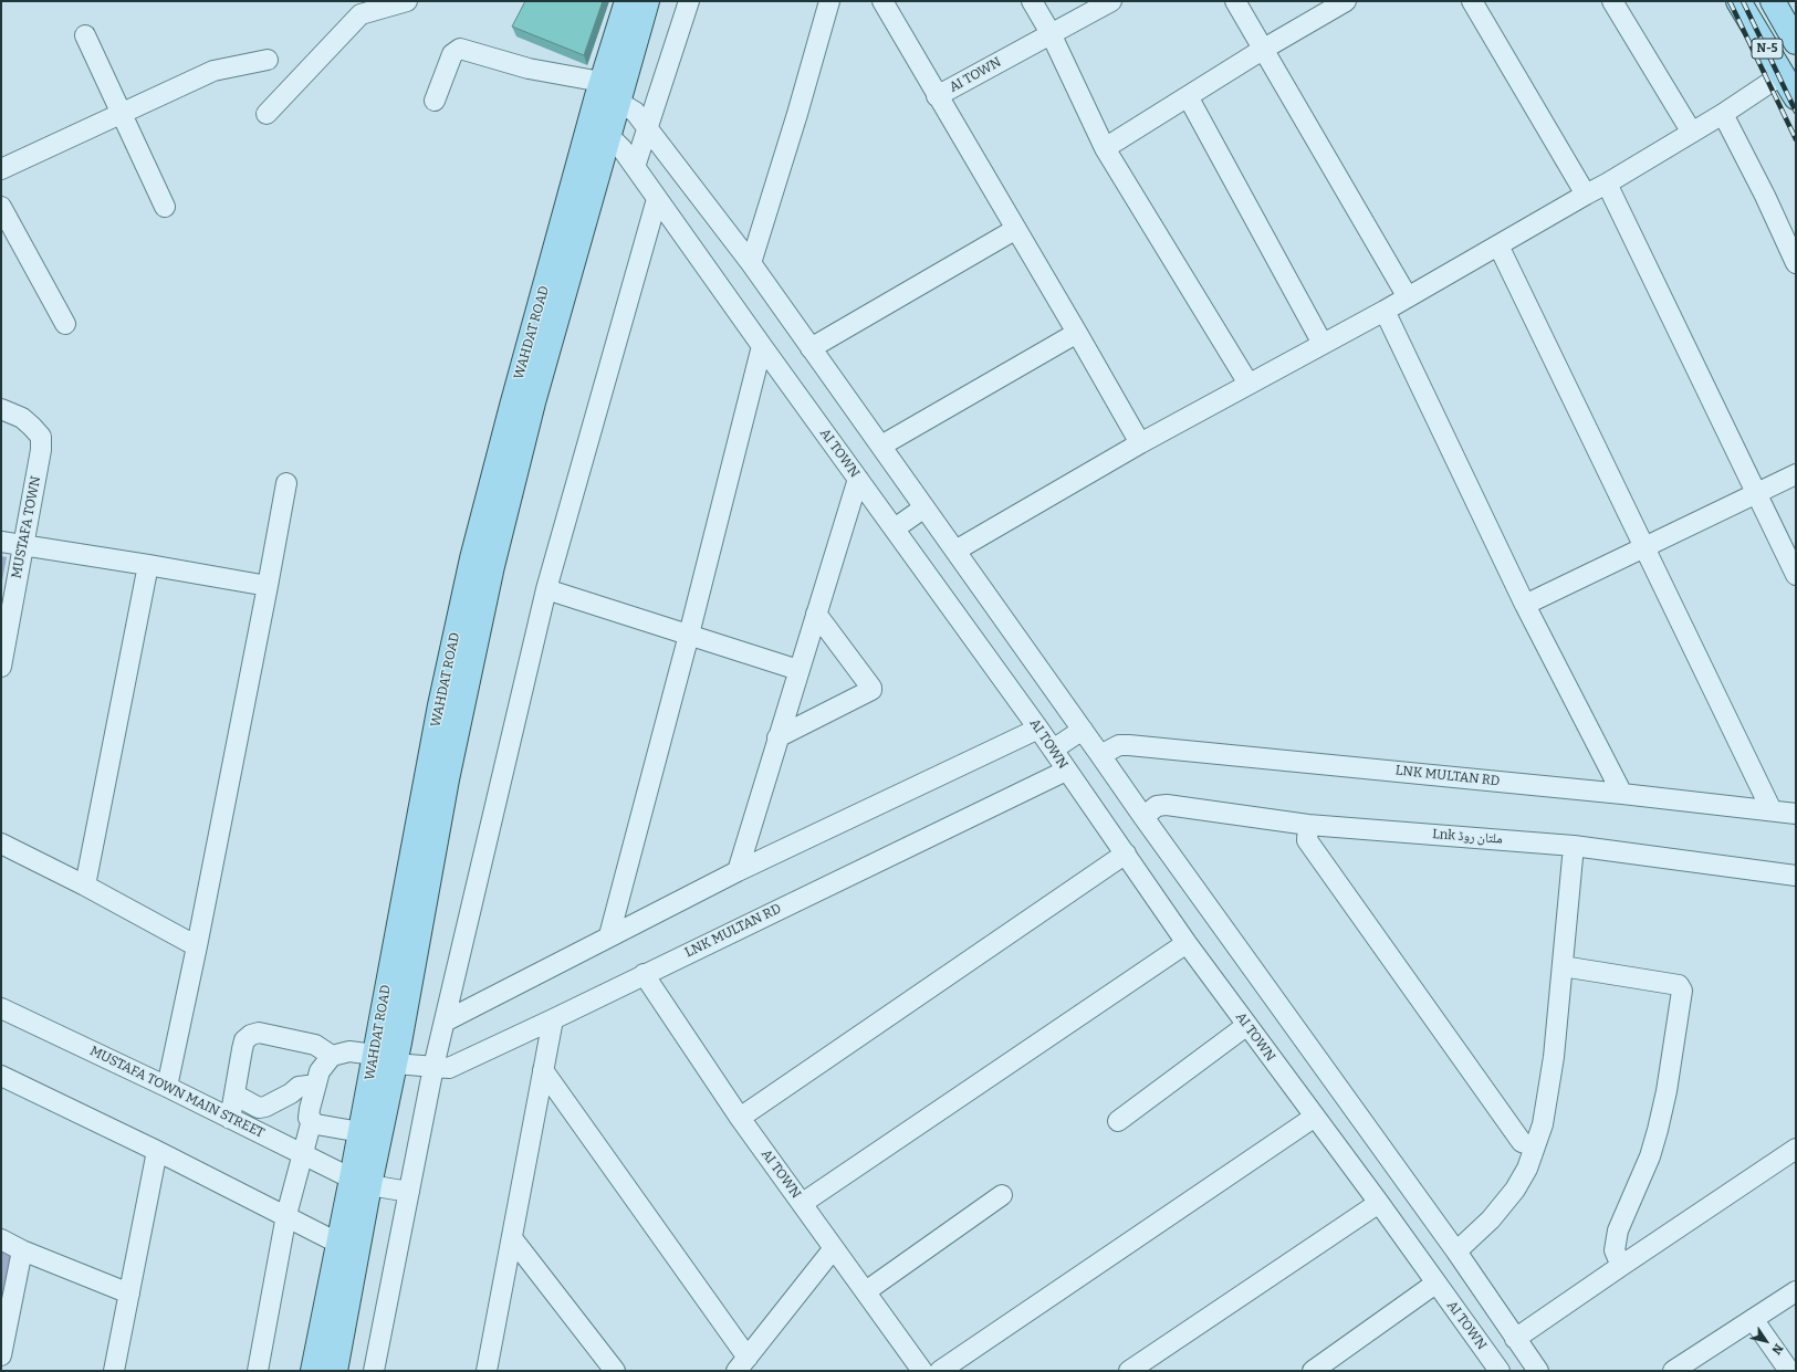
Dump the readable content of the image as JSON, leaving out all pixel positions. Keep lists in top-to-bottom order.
{
  "streets": {
    "main road": ["N-5", "WAHDAT ROAD"],
    "street": [
      "AI TOWN",
      "MUSTAFA TOWN",
      "LNK MULTAN RD",
      "Lnk ملتان روڈ",
      "MUSTAFA TOWN MAIN STREET"
    ]
  },
  "crossings": [
    ["AI TOWN", "WAHDAT ROAD"],
    ["AI TOWN", "LNK MULTAN RD"],
    ["WAHDAT ROAD", "LNK MULTAN RD"],
    ["WAHDAT ROAD", "MUSTAFA TOWN MAIN STREET"]
  ],
  "north": "bottom right"
}
